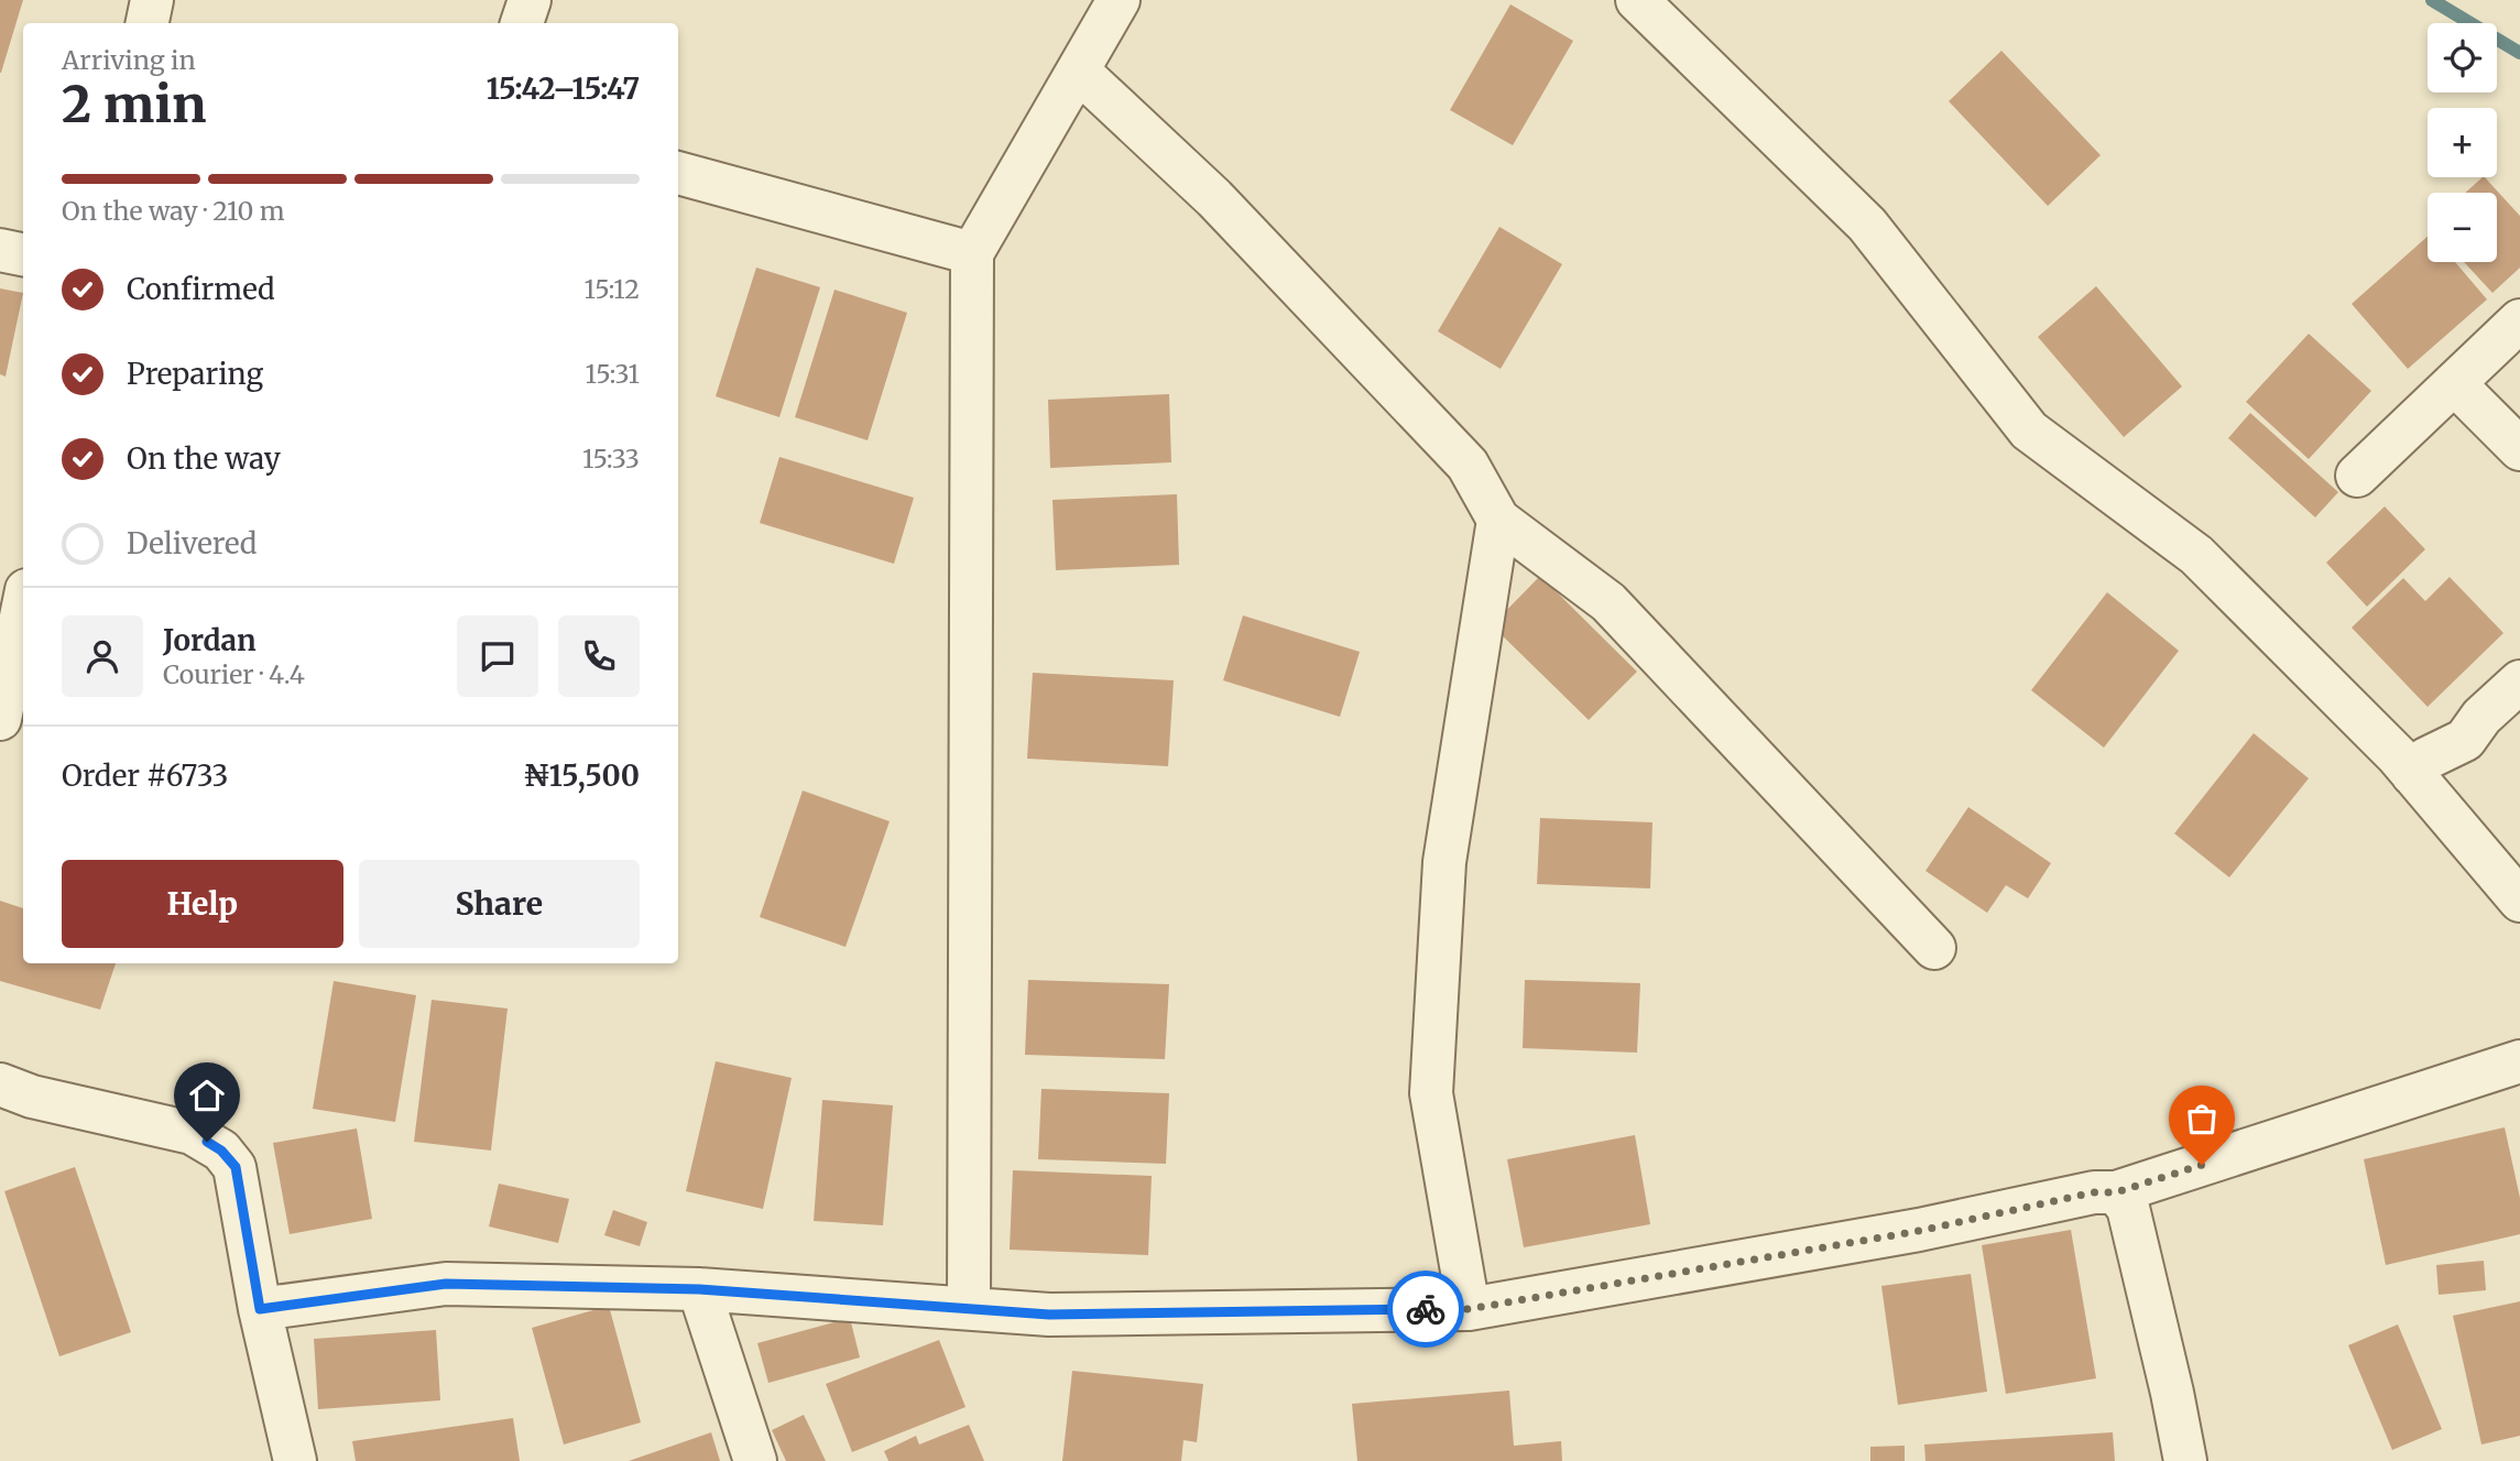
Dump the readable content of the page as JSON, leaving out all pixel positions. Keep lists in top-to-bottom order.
{
  "page": {
    "map_buttons": ["+", "−"],
    "heading": ["2 min", "Arriving in", "15:42–15:47"],
    "panel": [
      "Jordan",
      "Courier · 4.4",
      "Order #6733",
      "₦15,500"
    ],
    "bar": "On the way · 210 m",
    "list": [
      ["Confirmed", "15:12"],
      ["Preparing", "15:31"],
      ["On the way", "15:33"],
      "Delivered"
    ],
    "buttons": ["Help", "Share"]
  }
}
